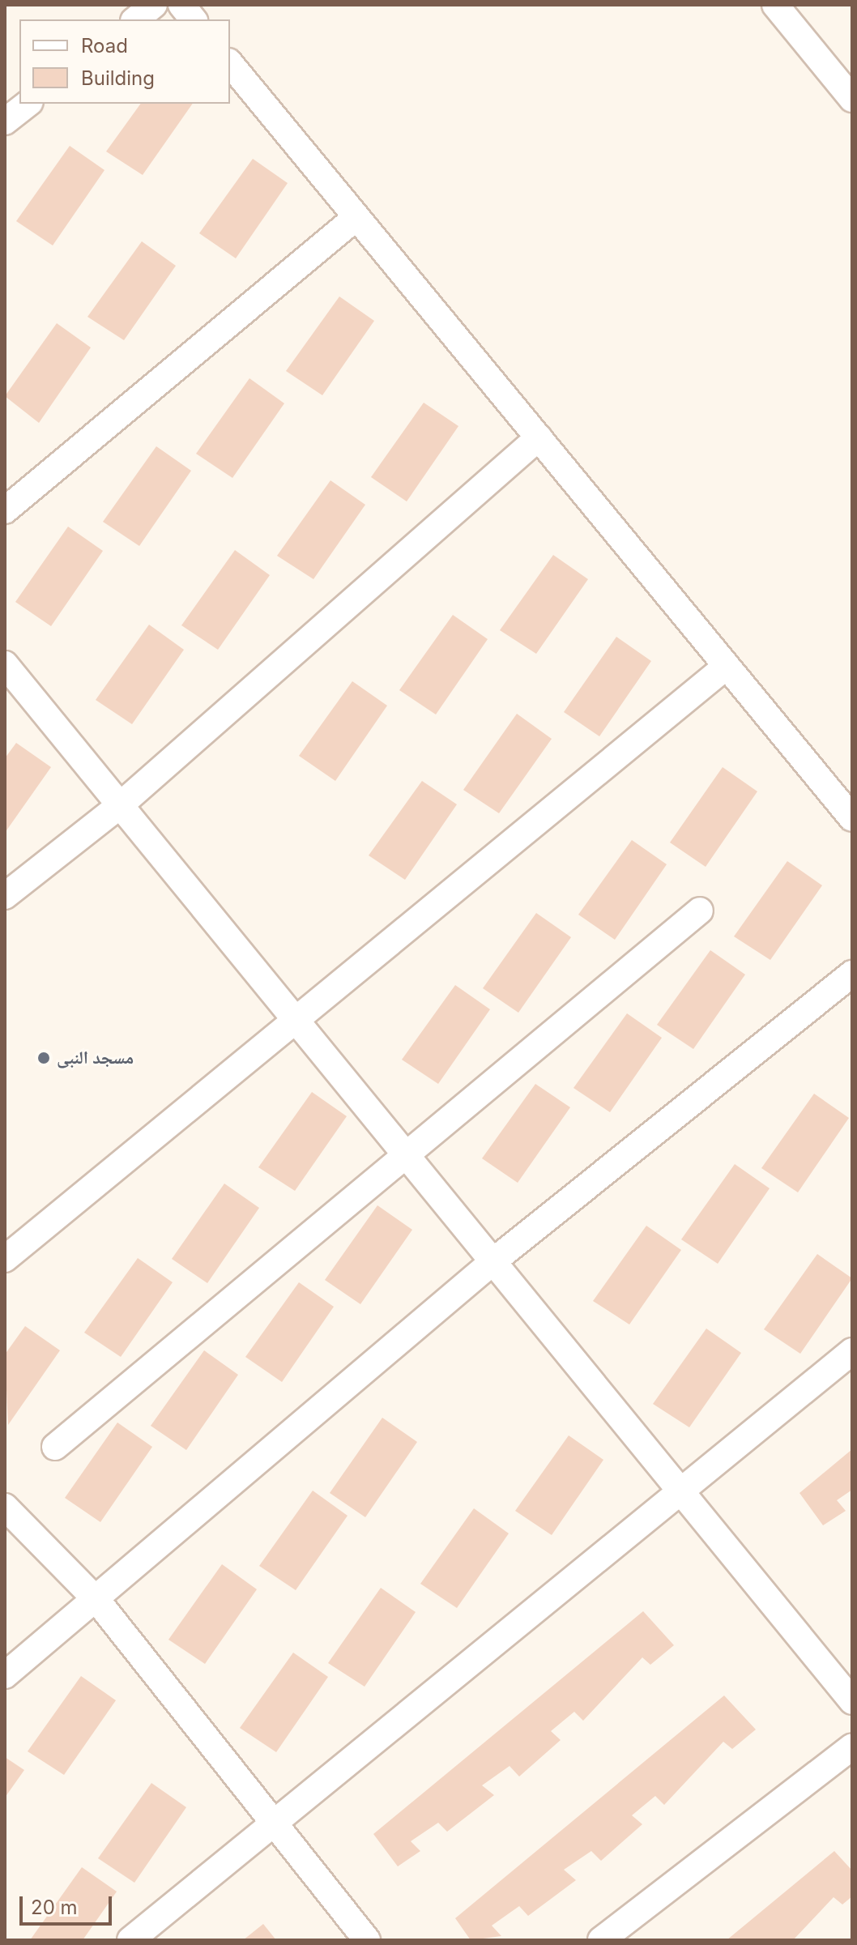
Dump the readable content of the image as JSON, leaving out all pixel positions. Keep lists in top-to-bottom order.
{
  "places": ["مسجد النبی"],
  "legend": ["Road", "Building"],
  "scale_bar": "20 m"
}
